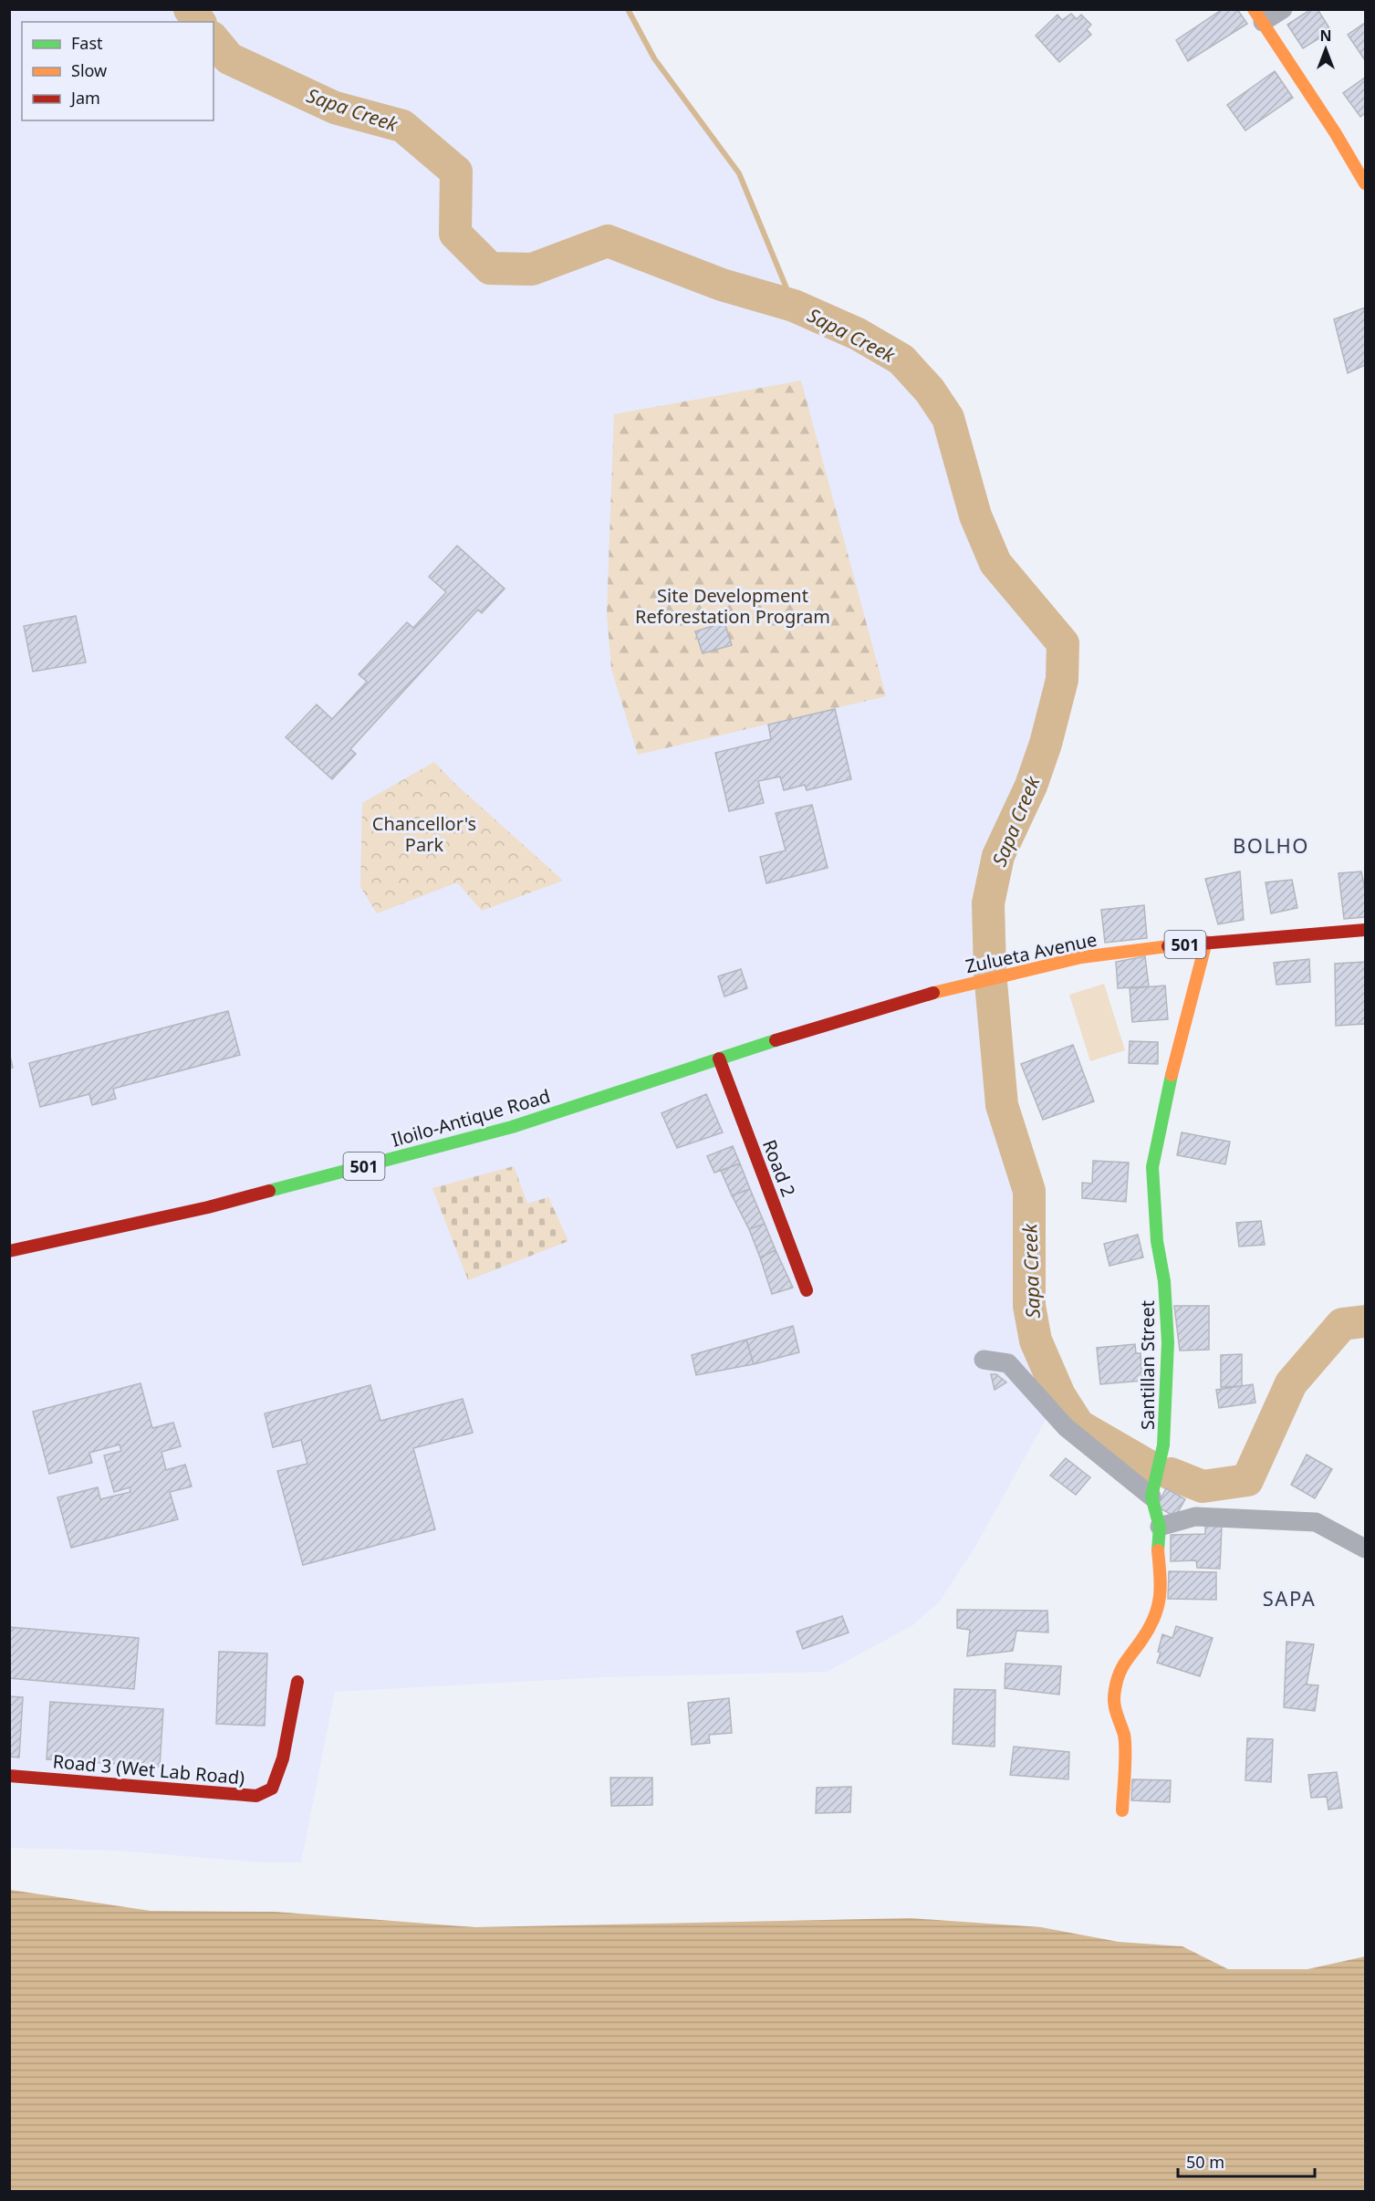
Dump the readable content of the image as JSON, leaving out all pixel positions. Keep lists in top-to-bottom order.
{
  "streets": {
    "street": [
      "501",
      "Zulueta Avenue",
      "Iloilo-Antique Road",
      "Road 2",
      "Santillan Street",
      "Road 3 (Wet Lab Road)"
    ]
  },
  "crossings": [
    ["Zulueta Avenue", "Iloilo-Antique Road"],
    ["Zulueta Avenue", "Road 2"],
    ["Zulueta Avenue", "Santillan Street"],
    ["Iloilo-Antique Road", "Road 2"]
  ],
  "districts": ["BOLHO", "SAPA"],
  "water": ["Sapa Creek"],
  "parks": ["Site Development Reforestation Program", "Chancellor's Park"],
  "legend": ["Fast", "Slow", "Jam"],
  "scale_bar": "50 m",
  "north": "top"
}
